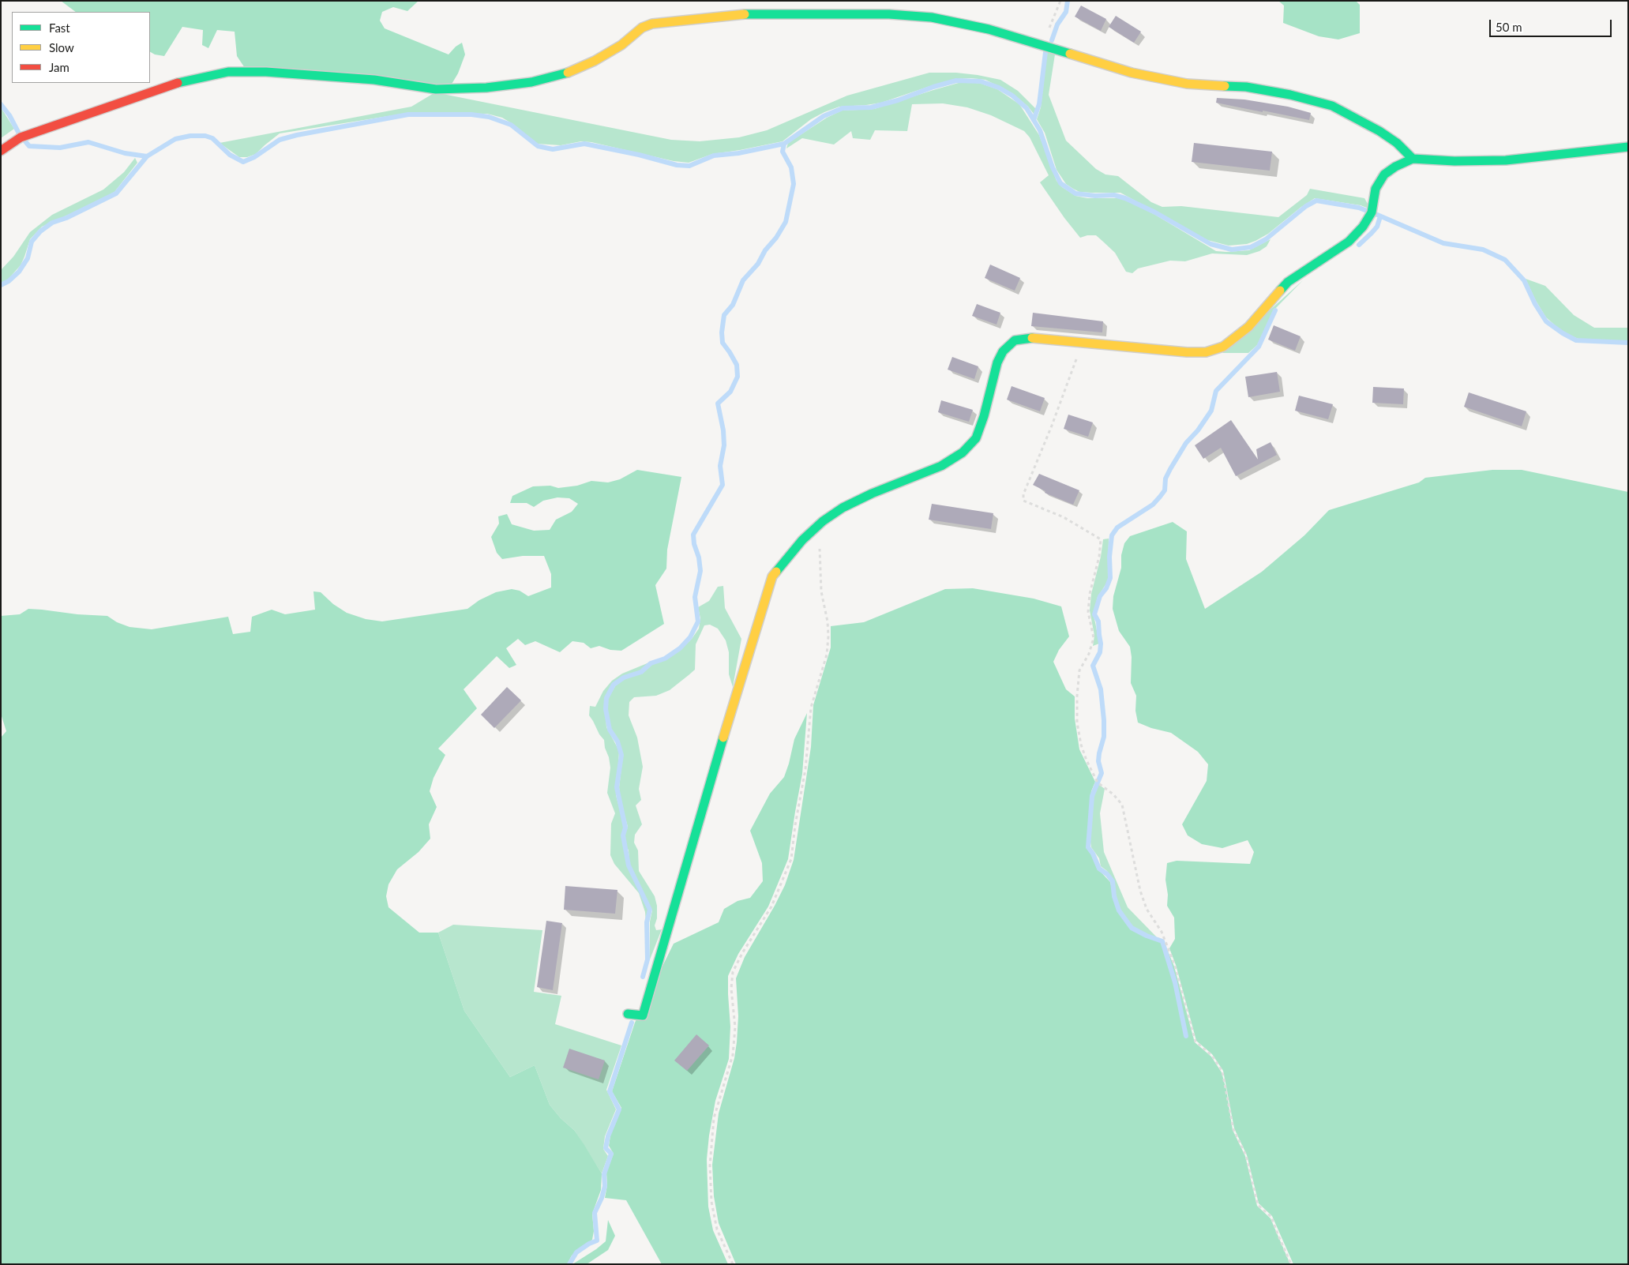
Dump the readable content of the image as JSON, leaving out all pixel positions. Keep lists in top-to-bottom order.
{
  "legend": ["Fast", "Slow", "Jam"],
  "scale_bar": "50 m"
}
